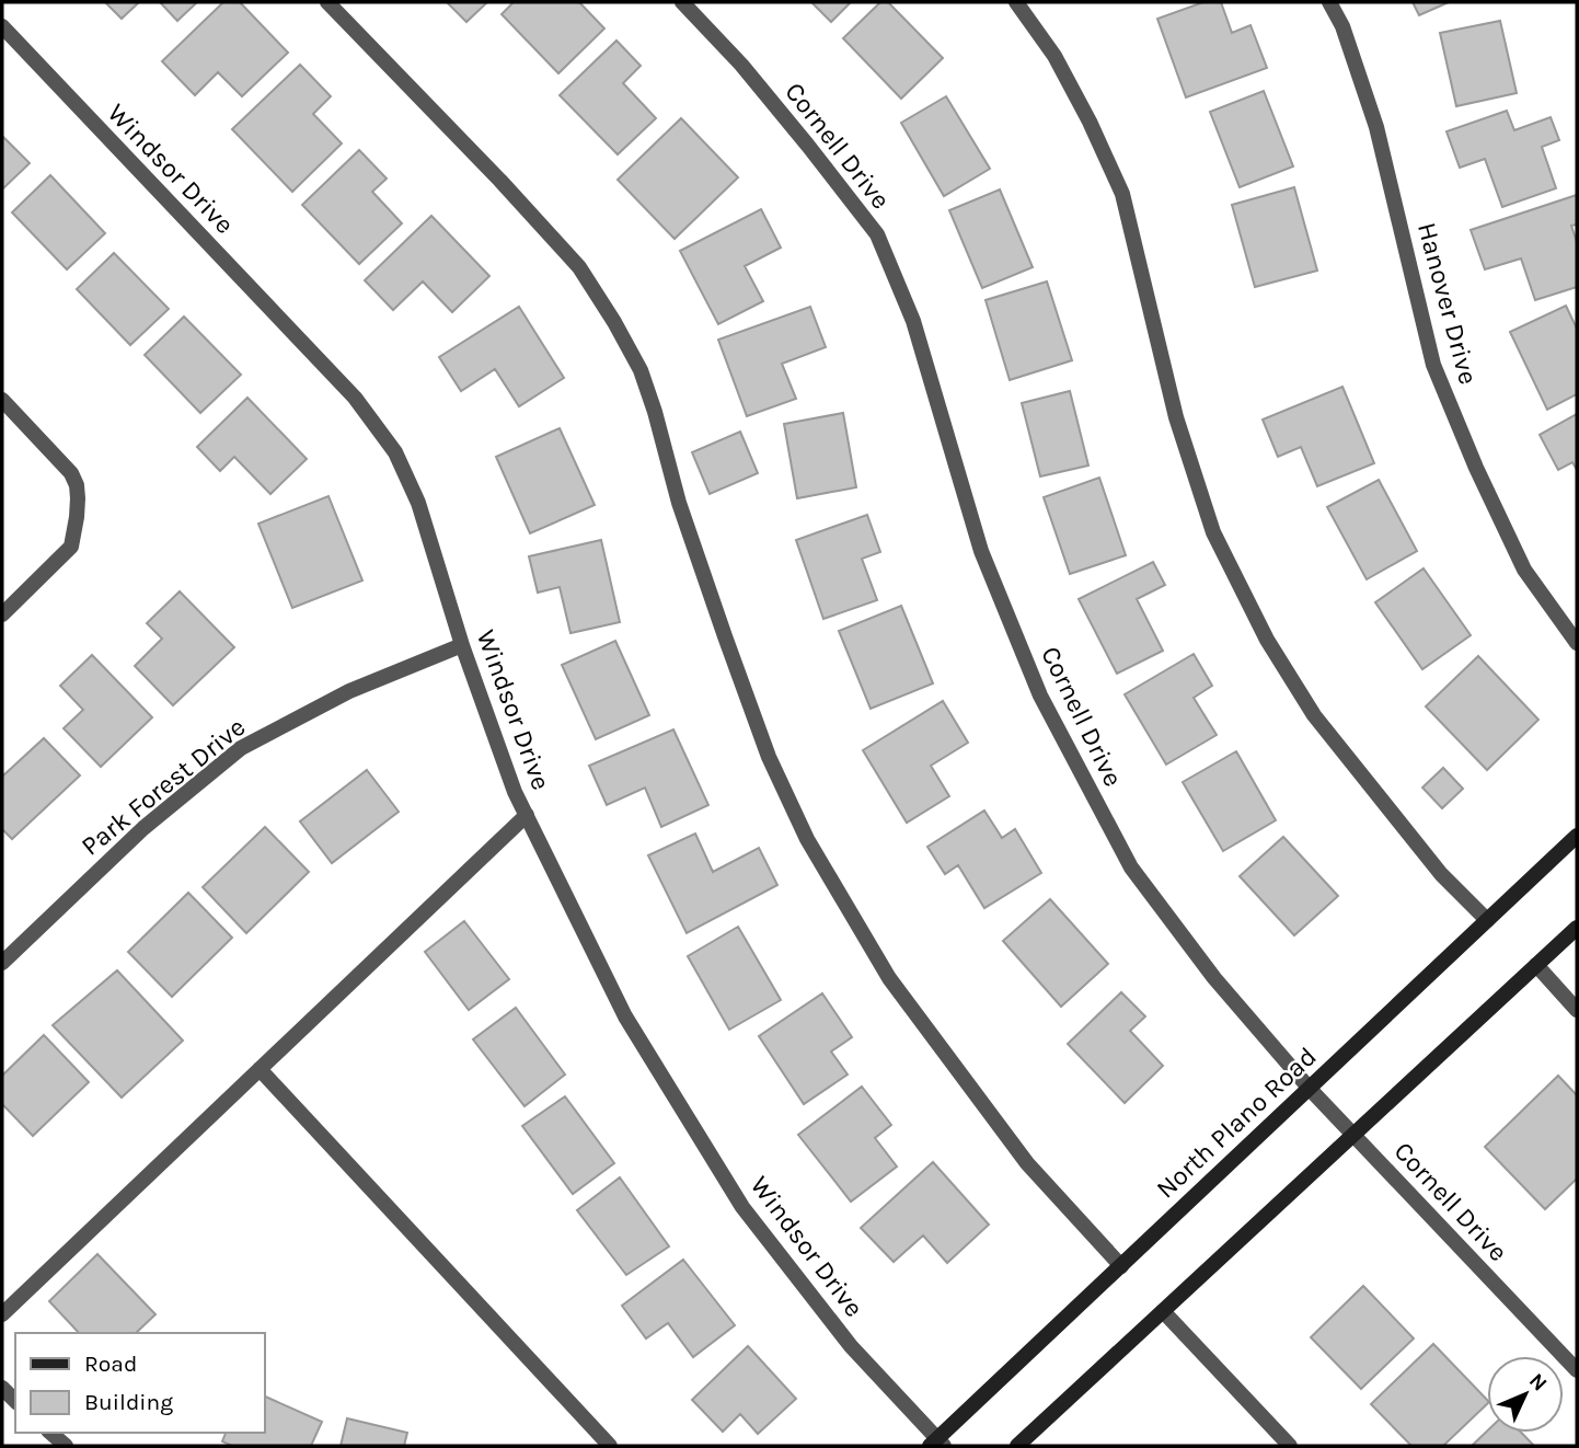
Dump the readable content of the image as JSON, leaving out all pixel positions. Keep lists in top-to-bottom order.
{
  "streets": {
    "main road": ["North Plano Road"],
    "street": [
      "Cornell Drive",
      "Windsor Drive",
      "Hanover Drive",
      "Park Forest Drive"
    ]
  },
  "crossings": [
    ["Cornell Drive", "North Plano Road"],
    ["Windsor Drive", "Park Forest Drive"],
    ["Windsor Drive", "North Plano Road"]
  ],
  "legend": ["Road", "Building"],
  "north": "top right"
}
